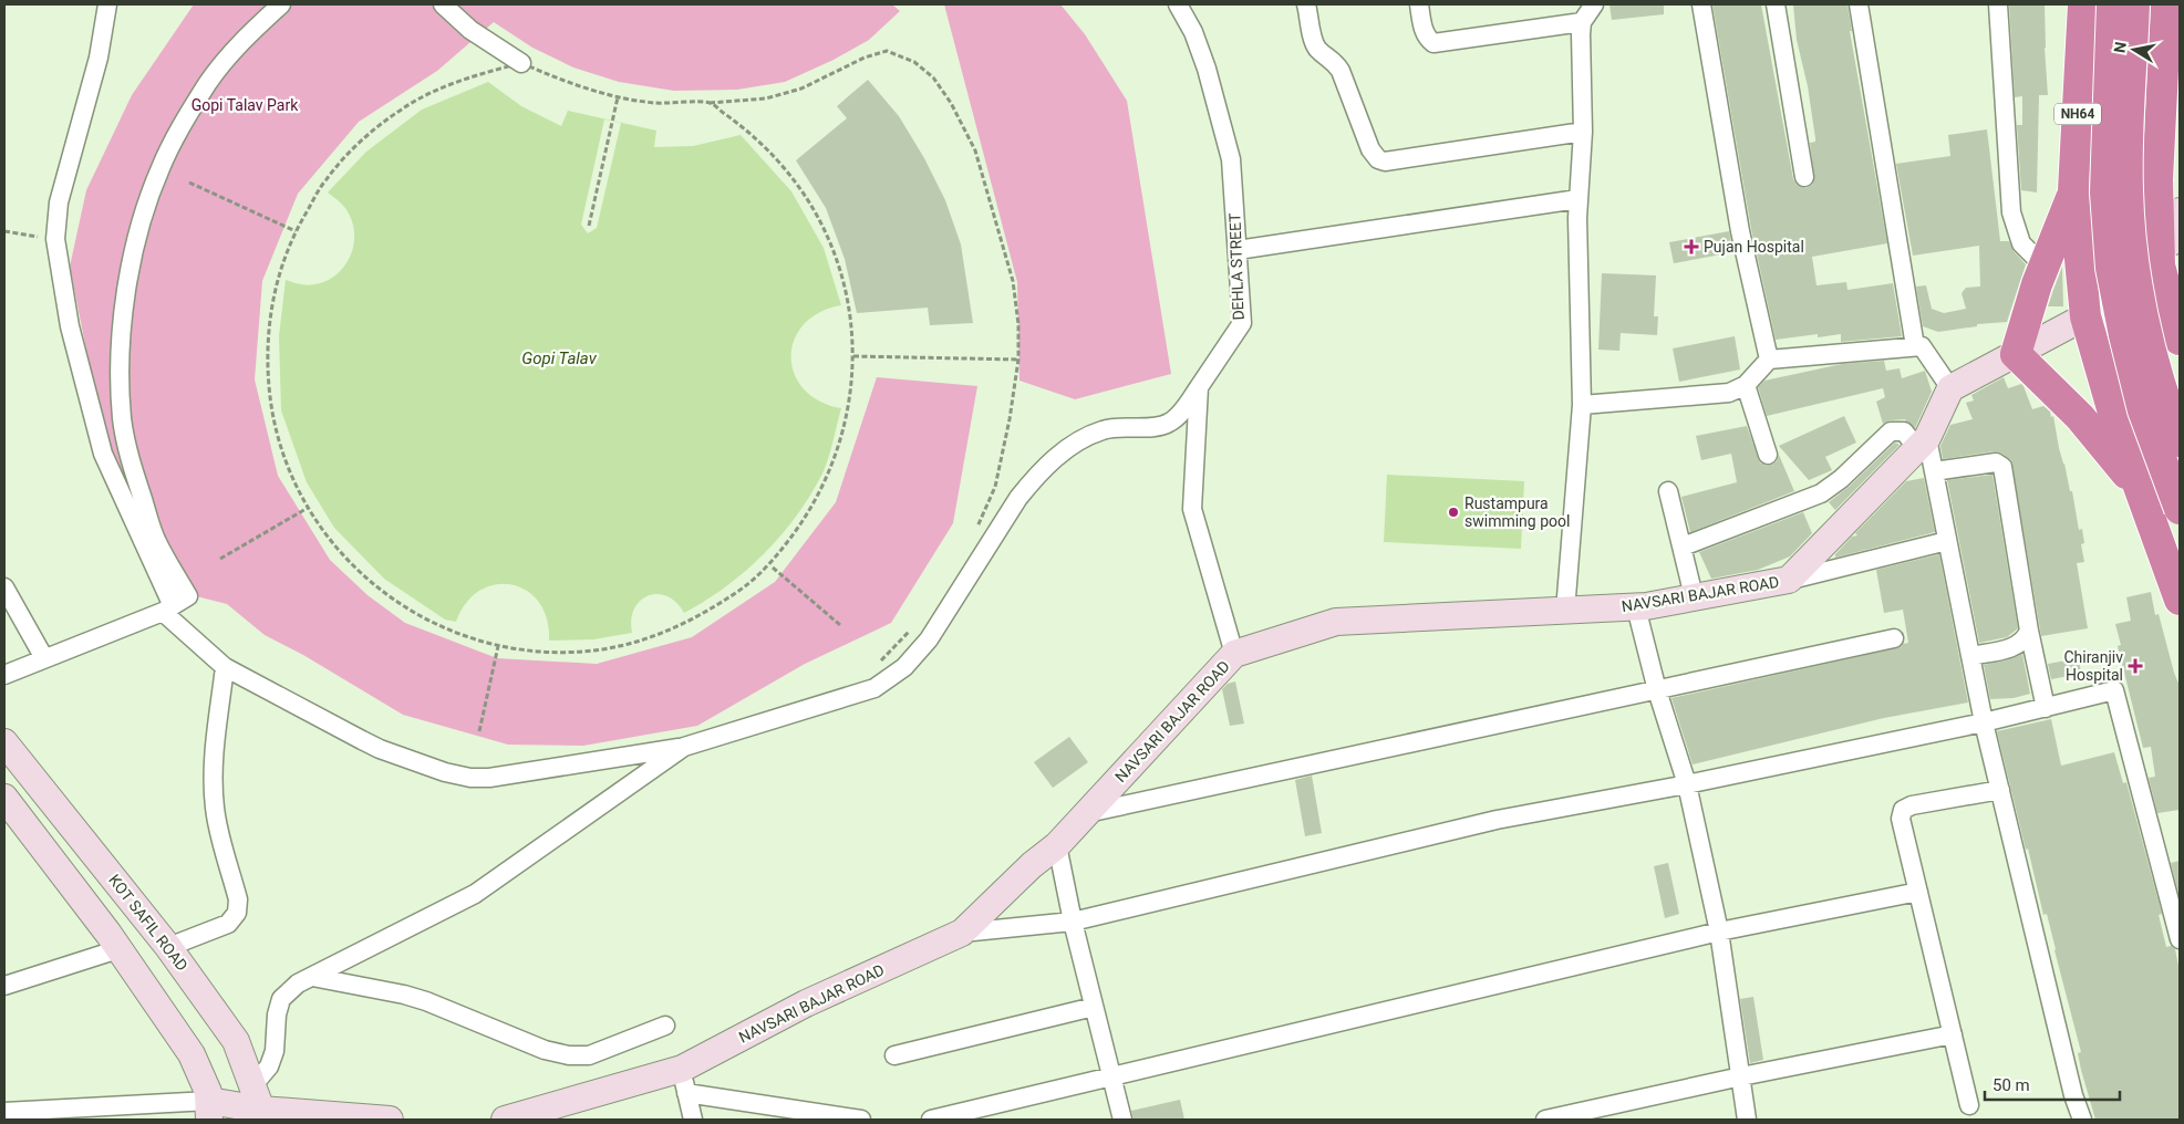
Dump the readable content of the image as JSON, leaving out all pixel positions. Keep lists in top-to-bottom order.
{
  "streets": {
    "highway": ["NH64"],
    "main road": ["NAVSARI BAJAR ROAD", "KOT SAFIL ROAD"],
    "street": ["DEHLA STREET"]
  },
  "water": ["Gopi Talav"],
  "parks": ["Gopi Talav Park"],
  "places": {
    "health": ["Pujan Hospital", "Chiranjiv Hospital"],
    "other": ["Rustampura swimming pool"]
  },
  "scale_bar": "50 m",
  "north": "left"
}
